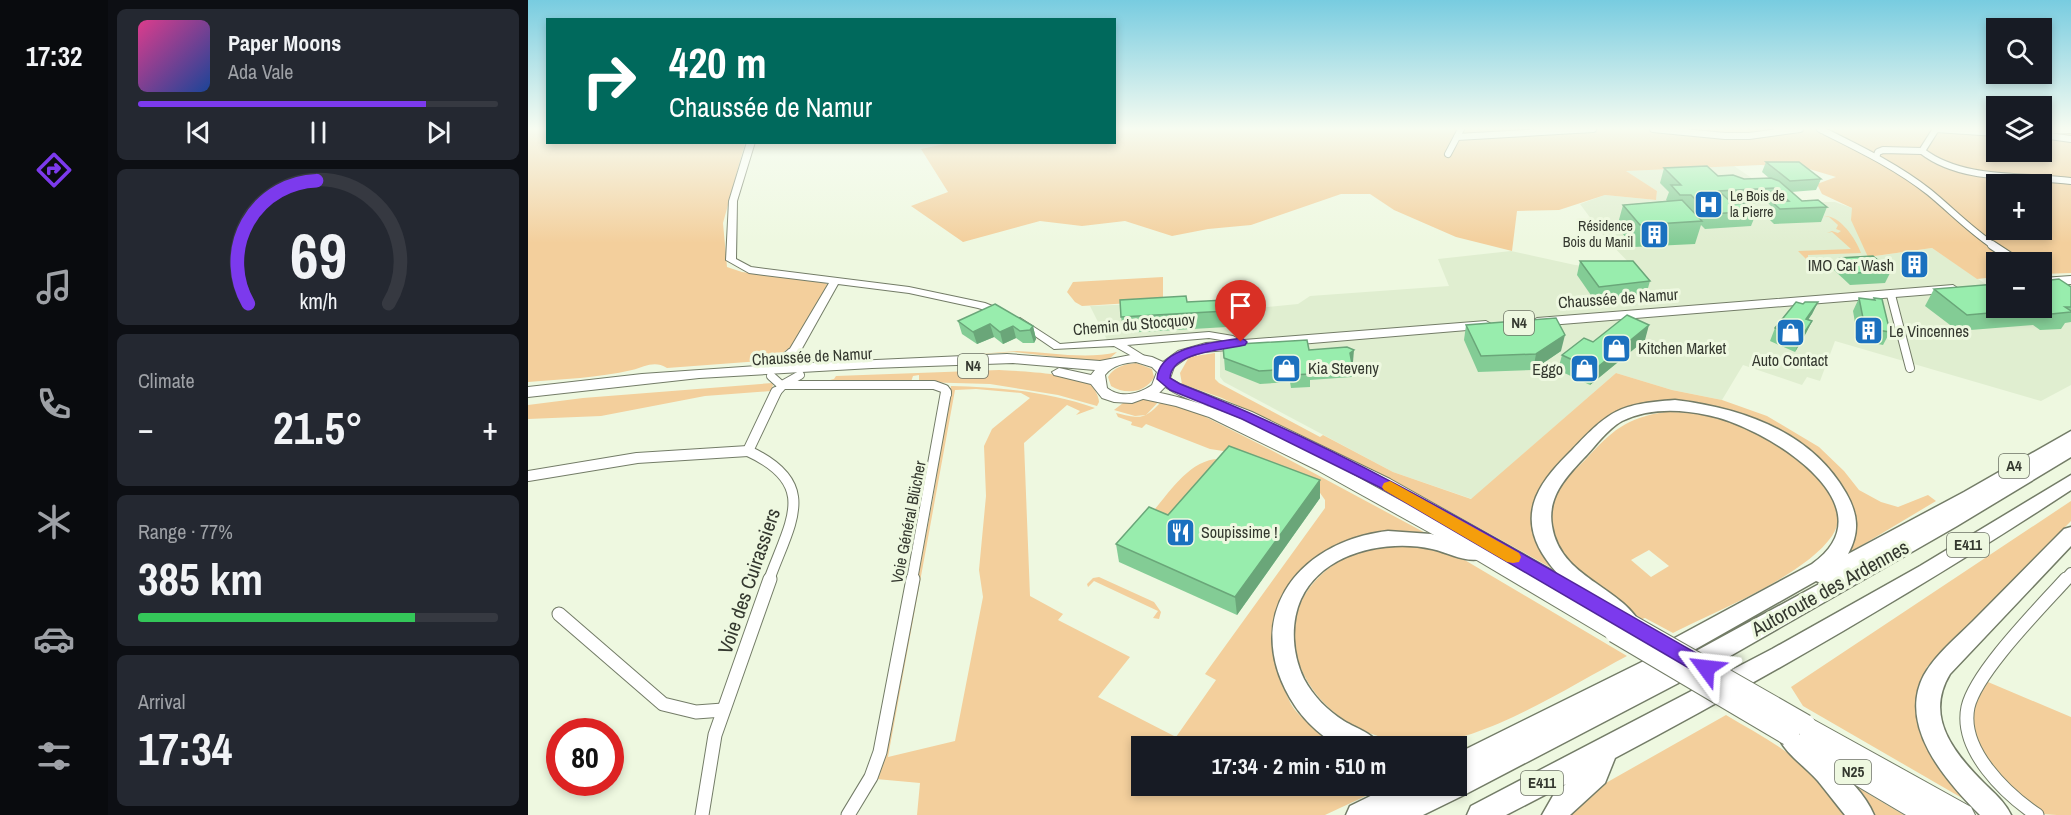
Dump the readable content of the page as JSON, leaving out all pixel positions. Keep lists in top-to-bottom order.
{
  "streets": {
    "highway": ["A4", "E411", "Autoroute des Ardennes"],
    "main road": ["Chaussée de Namur", "N4", "N25"],
    "street": ["Chemin du Stocquoy", "Voie Général Blücher", "Voie des Cuirassiers"]
  },
  "crossings": [
    ["Chaussée de Namur", "Chemin du Stocquoy"],
    ["Chaussée de Namur", "Voie Général Blücher"],
    ["Chaussée de Namur", "N25"]
  ],
  "places": {
    "hospital": ["Le Bois de la Pierre"],
    "building": ["Résidence Bois du Manil", "IMO Car Wash", "Le Vincennes"],
    "shop": [
      "Auto Contact",
      "Kitchen Market",
      "Kia Steveny",
      "Eggo"
    ],
    "restaurant": ["Soupissime !"]
  },
  "page": {
    "tabs": "17:32",
    "map_buttons": ["+", "−"],
    "turn": ["420 m", "Chaussée de Namur"],
    "song": ["Paper Moons", "Ada Vale"],
    "tile": [
      "Climate",
      ["Range · 77%", "385 km"],
      ["Arrival", "17:34"]
    ],
    "heat": ["−", "21.5°", "+"],
    "limit": "80",
    "trip": "17:34 · 2 min · 510 m",
    "gauge": ["69", "km/h"]
  }
}
